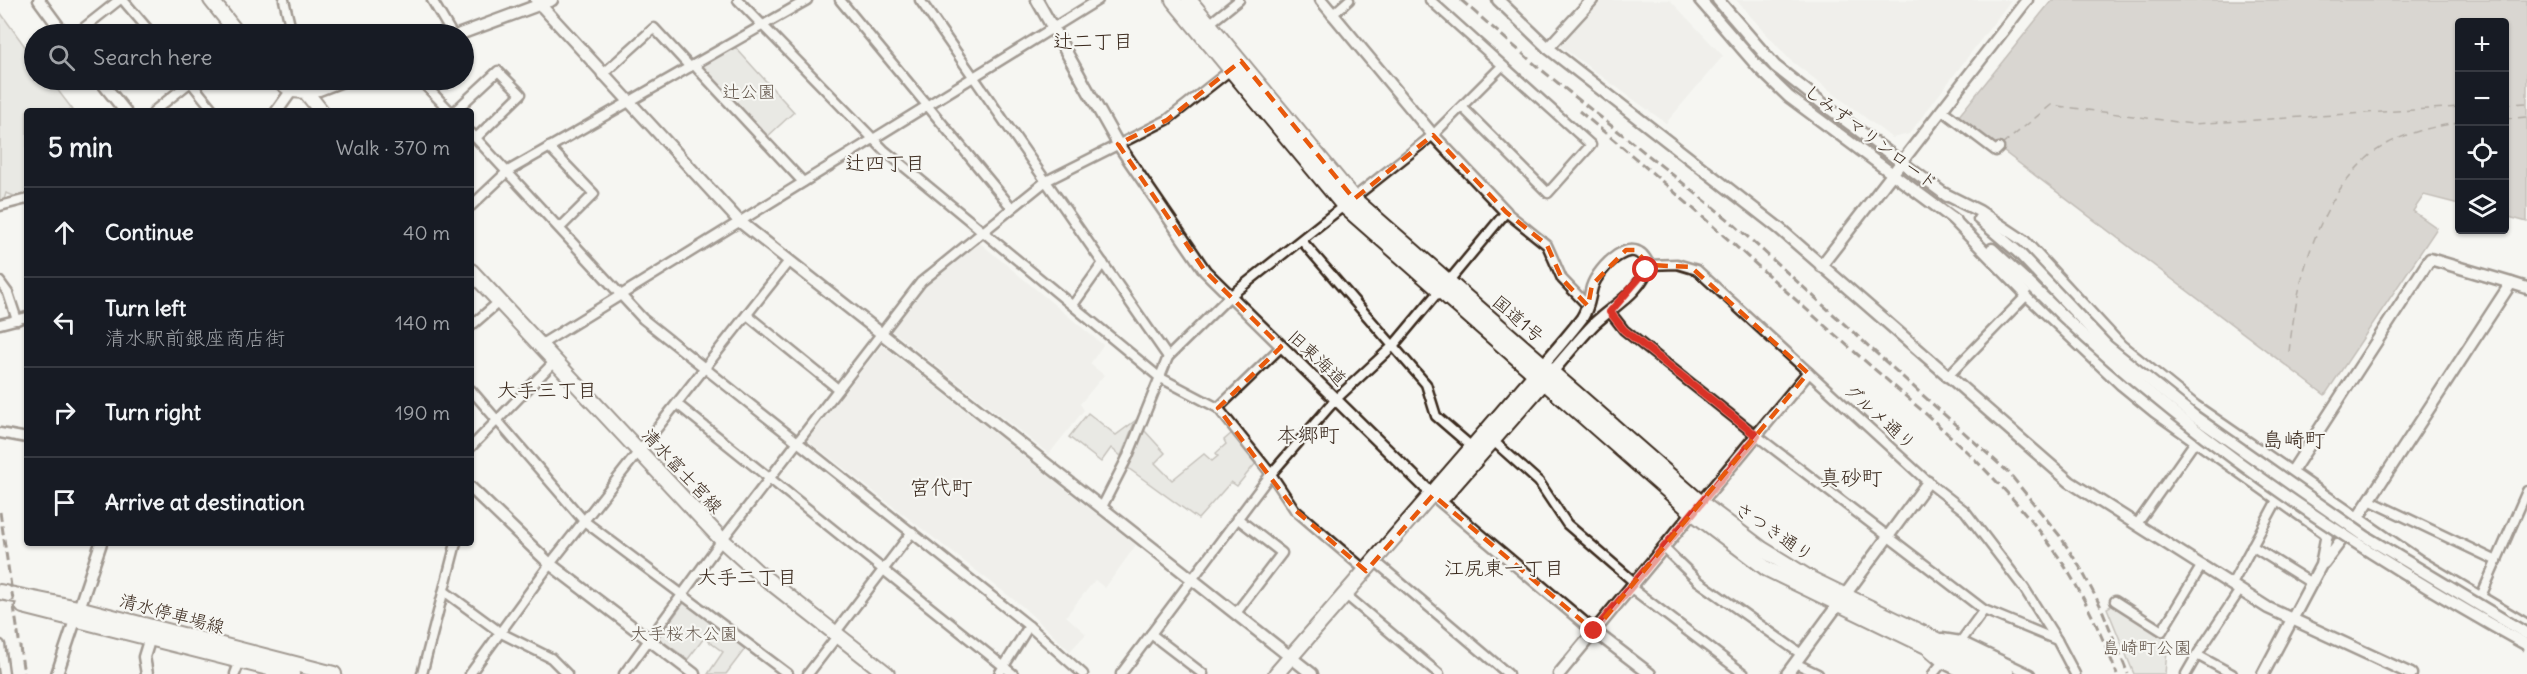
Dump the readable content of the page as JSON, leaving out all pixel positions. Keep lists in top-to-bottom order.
{
  "streets": {
    "main road": [
      "国道1号",
      "清水富士宮線",
      "さつき通り",
      "清水停車場線"
    ],
    "street": ["しみずマリンロード", "旧東海道", "グルメ通り"]
  },
  "crossings": [
    ["国道1号", "さつき通り"]
  ],
  "districts": [
    "辻二丁目",
    "辻四丁目",
    "大手三丁目",
    "本郷町",
    "島崎町",
    "真砂町",
    "宮代町",
    "江尻東一丁目",
    "大手二丁目"
  ],
  "parks": ["辻公園", "大手桜木公園", "島崎町公園"],
  "page": {
    "map_buttons": ["+", "−"],
    "search": "Search here",
    "heading": ["5 min", "Walk · 370 m"],
    "list": [
      ["Continue", "40 m"],
      ["Turn left", "清水駅前銀座商店街", "140 m"],
      ["Turn right", "190 m"],
      "Arrive at destination"
    ]
  }
}
